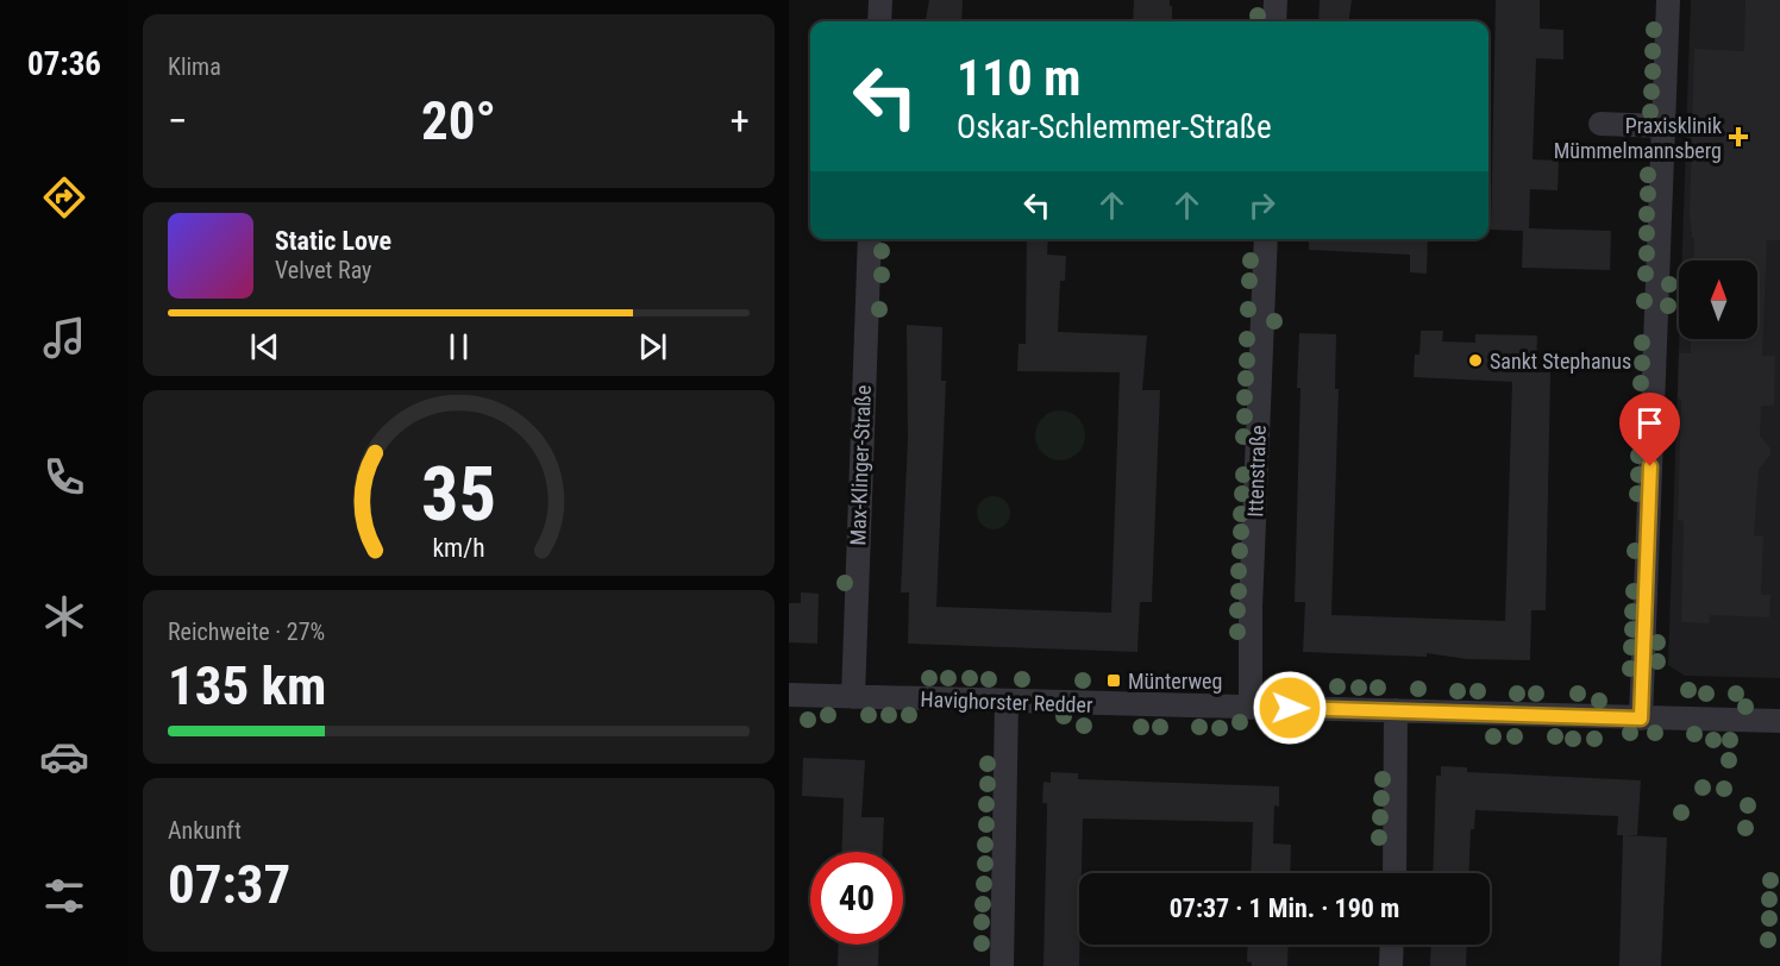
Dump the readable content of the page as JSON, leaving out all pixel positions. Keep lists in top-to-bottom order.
{
  "streets": {
    "street": ["Max-Klinger-Straße", "Ittenstraße", "Havighorster Redder"]
  },
  "crossings": [
    ["Max-Klinger-Straße", "Havighorster Redder"],
    ["Ittenstraße", "Havighorster Redder"]
  ],
  "places": {
    "health": ["Praxisklinik Mümmelmannsberg"],
    "other": ["Sankt Stephanus"],
    "transit": ["Münterweg"]
  },
  "north": "top",
  "page": {
    "tabs": "07:36",
    "tile": [
      "Klima",
      ["Reichweite · 27%", "135 km"],
      ["Ankunft", "07:37"]
    ],
    "turn": ["110 m", "Oskar-Schlemmer-Straße"],
    "heat": ["−", "20°", "+"],
    "song": ["Static Love", "Velvet Ray"],
    "limit": "40",
    "trip": "07:37 · 1 Min. · 190 m",
    "gauge": ["35", "km/h"]
  }
}
